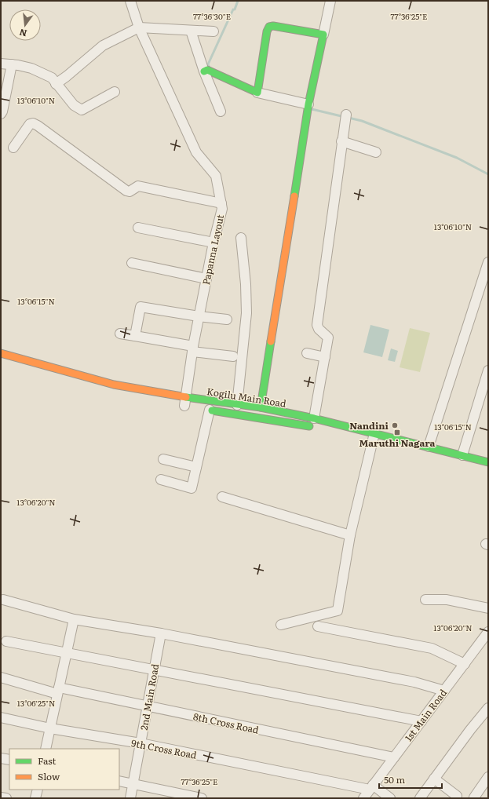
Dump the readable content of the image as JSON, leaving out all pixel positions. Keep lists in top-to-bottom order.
{
  "streets": {
    "main road": ["Kogilu Main Road"],
    "street": [
      "Papanna Layout",
      "2nd Main Road",
      "1st Main Road",
      "8th Cross Road",
      "9th Cross Road"
    ]
  },
  "crossings": [
    ["Papanna Layout", "Kogilu Main Road"],
    ["2nd Main Road", "8th Cross Road"],
    ["2nd Main Road", "9th Cross Road"],
    ["1st Main Road", "8th Cross Road"],
    ["1st Main Road", "9th Cross Road"]
  ],
  "places": {
    "other": ["Nandini"],
    "transit": ["Maruthi Nagara"]
  },
  "legend": ["Fast", "Slow"],
  "scale_bar": "50 m",
  "north": "bottom",
  "coordinates": [
    "77°36'30\"E",
    "77°36'25\"E",
    "13°06'10\"N",
    "13°06'15\"N",
    "13°06'20\"N",
    "13°06'25\"N"
  ]
}
